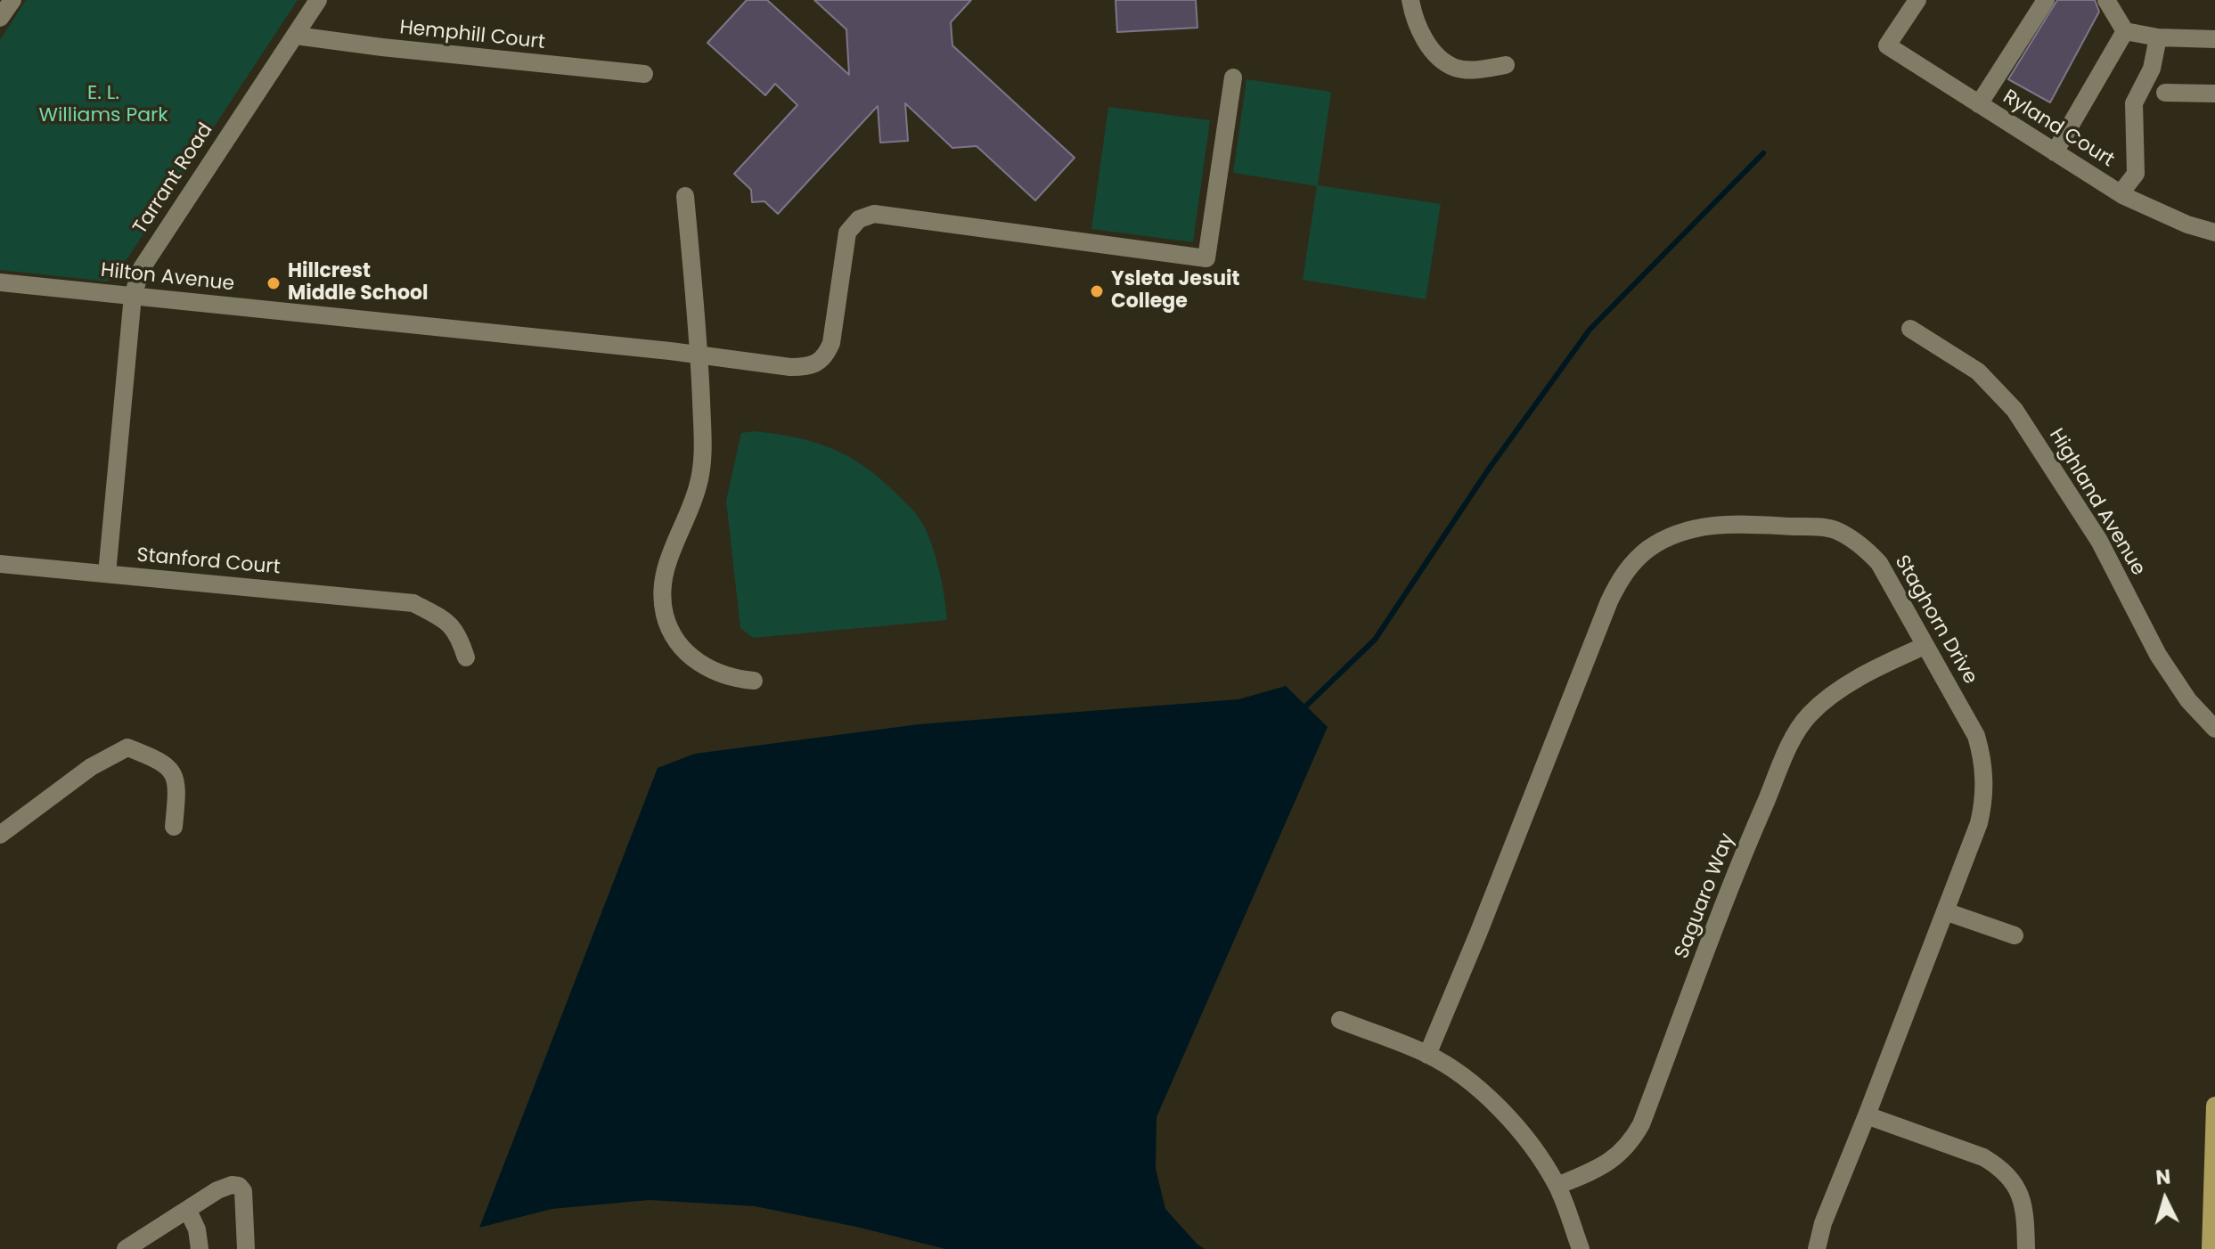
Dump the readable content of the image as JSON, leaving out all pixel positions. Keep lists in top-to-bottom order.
{
  "streets": {
    "street": [
      "Hemphill Court",
      "Ryland Court",
      "Tarrant Road",
      "Hilton Avenue",
      "Highland Avenue",
      "Stanford Court",
      "Staghorn Drive",
      "Saguaro Way"
    ]
  },
  "crossings": [
    ["Hemphill Court", "Tarrant Road"],
    ["Tarrant Road", "Hilton Avenue"],
    ["Tarrant Road", "Stanford Court"],
    ["Staghorn Drive", "Saguaro Way"]
  ],
  "parks": ["E. L. Williams Park"],
  "places": ["Hillcrest Middle School", "Ysleta Jesuit College"],
  "north": "top"
}
